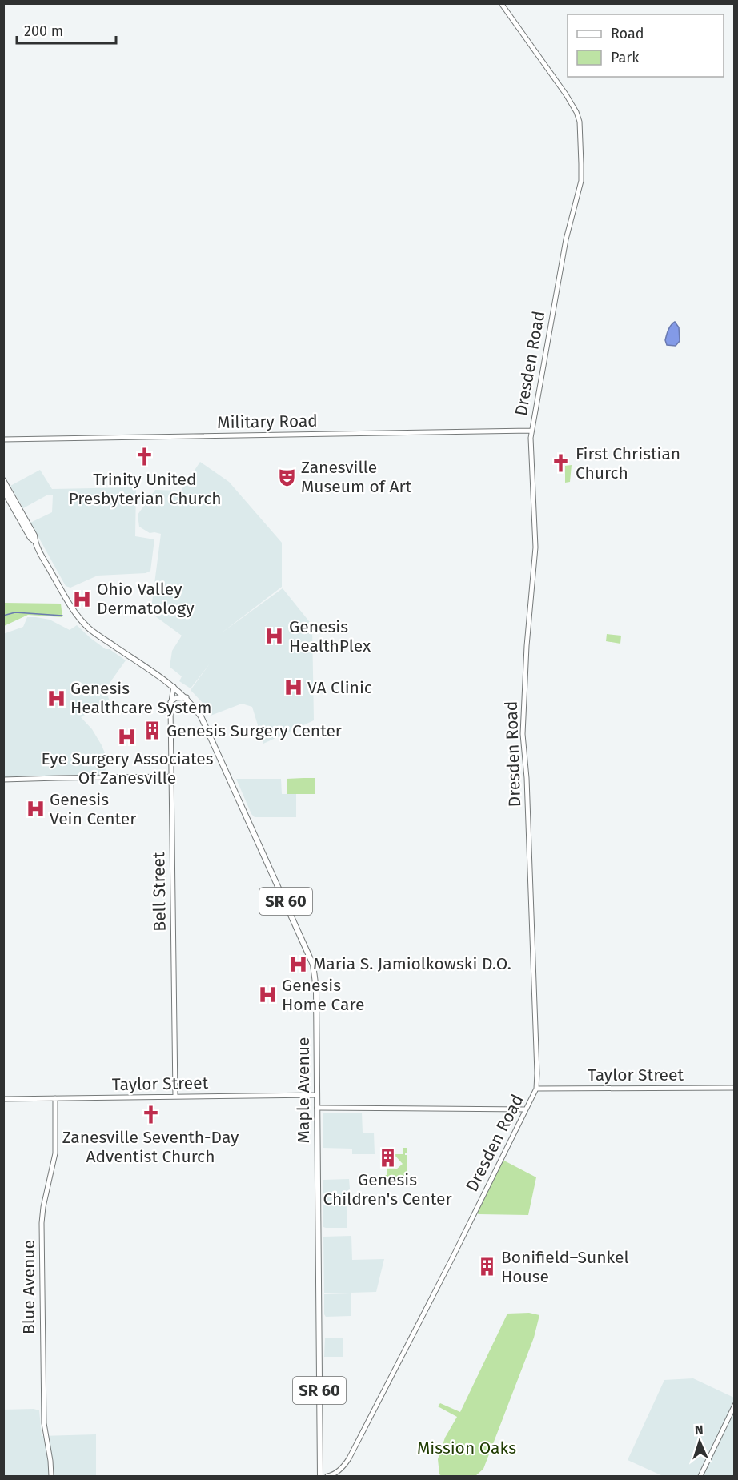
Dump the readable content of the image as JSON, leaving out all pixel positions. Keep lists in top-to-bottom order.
{
  "streets": {
    "main road": ["SR 60", "Maple Avenue"],
    "street": [
      "Dresden Road",
      "Military Road",
      "Bell Street",
      "Taylor Street",
      "Blue Avenue"
    ]
  },
  "crossings": [
    ["Dresden Road", "Military Road"],
    ["Dresden Road", "Taylor Street"],
    ["Bell Street", "Taylor Street"],
    ["Bell Street", "Maple Avenue"],
    ["Taylor Street", "Maple Avenue"],
    ["Taylor Street", "Blue Avenue"]
  ],
  "parks": ["Mission Oaks"],
  "places": {
    "church": ["Trinity United Presbyterian Church", "First Christian Church", "Zanesville Seventh-Day Adventist Church"],
    "theatre": ["Zanesville Museum of Art"],
    "hospital": [
      "Ohio Valley Dermatology",
      "Genesis HealthPlex",
      "VA Clinic",
      "Genesis Healthcare System",
      "Eye Surgery Associates Of Zanesville",
      "Genesis Vein Center",
      "Maria S. Jamiolkowski D.O.",
      "Genesis Home Care"
    ],
    "building": ["Genesis Surgery Center", "Genesis Children's Center", "Bonifield–Sunkel House"]
  },
  "legend": ["Road", "Park"],
  "scale_bar": "200 m",
  "north": "top"
}
